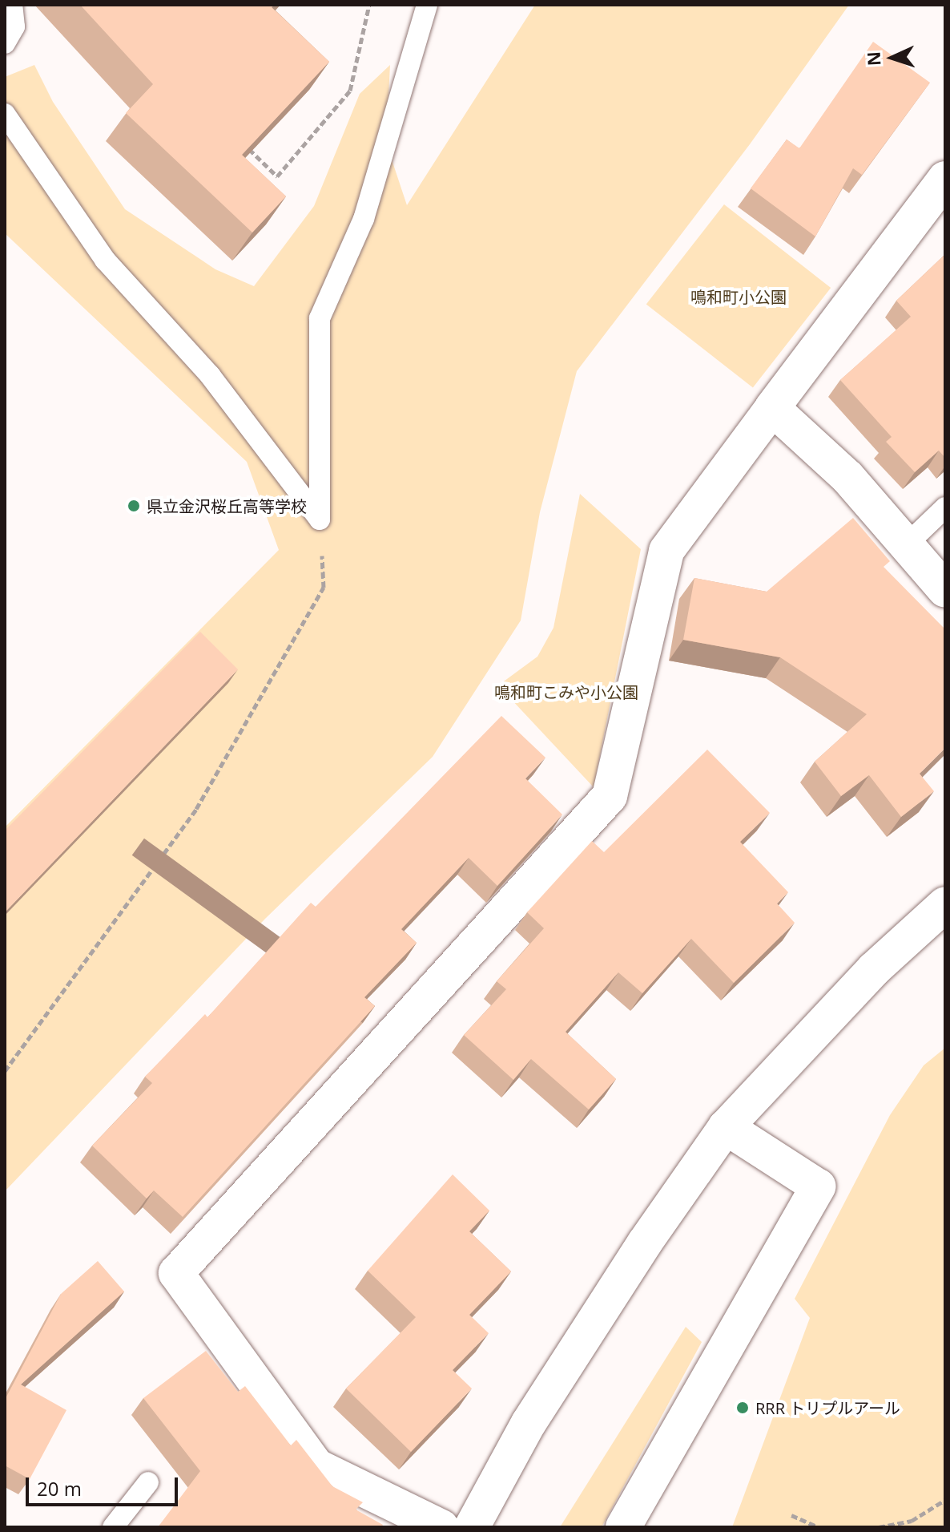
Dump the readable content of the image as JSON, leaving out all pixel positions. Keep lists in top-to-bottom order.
{
  "parks": ["鳴和町小公園", "鳴和町こみや小公園"],
  "places": ["県立金沢桜丘高等学校", "RRR トリプルアール"],
  "scale_bar": "20 m",
  "north": "left"
}
